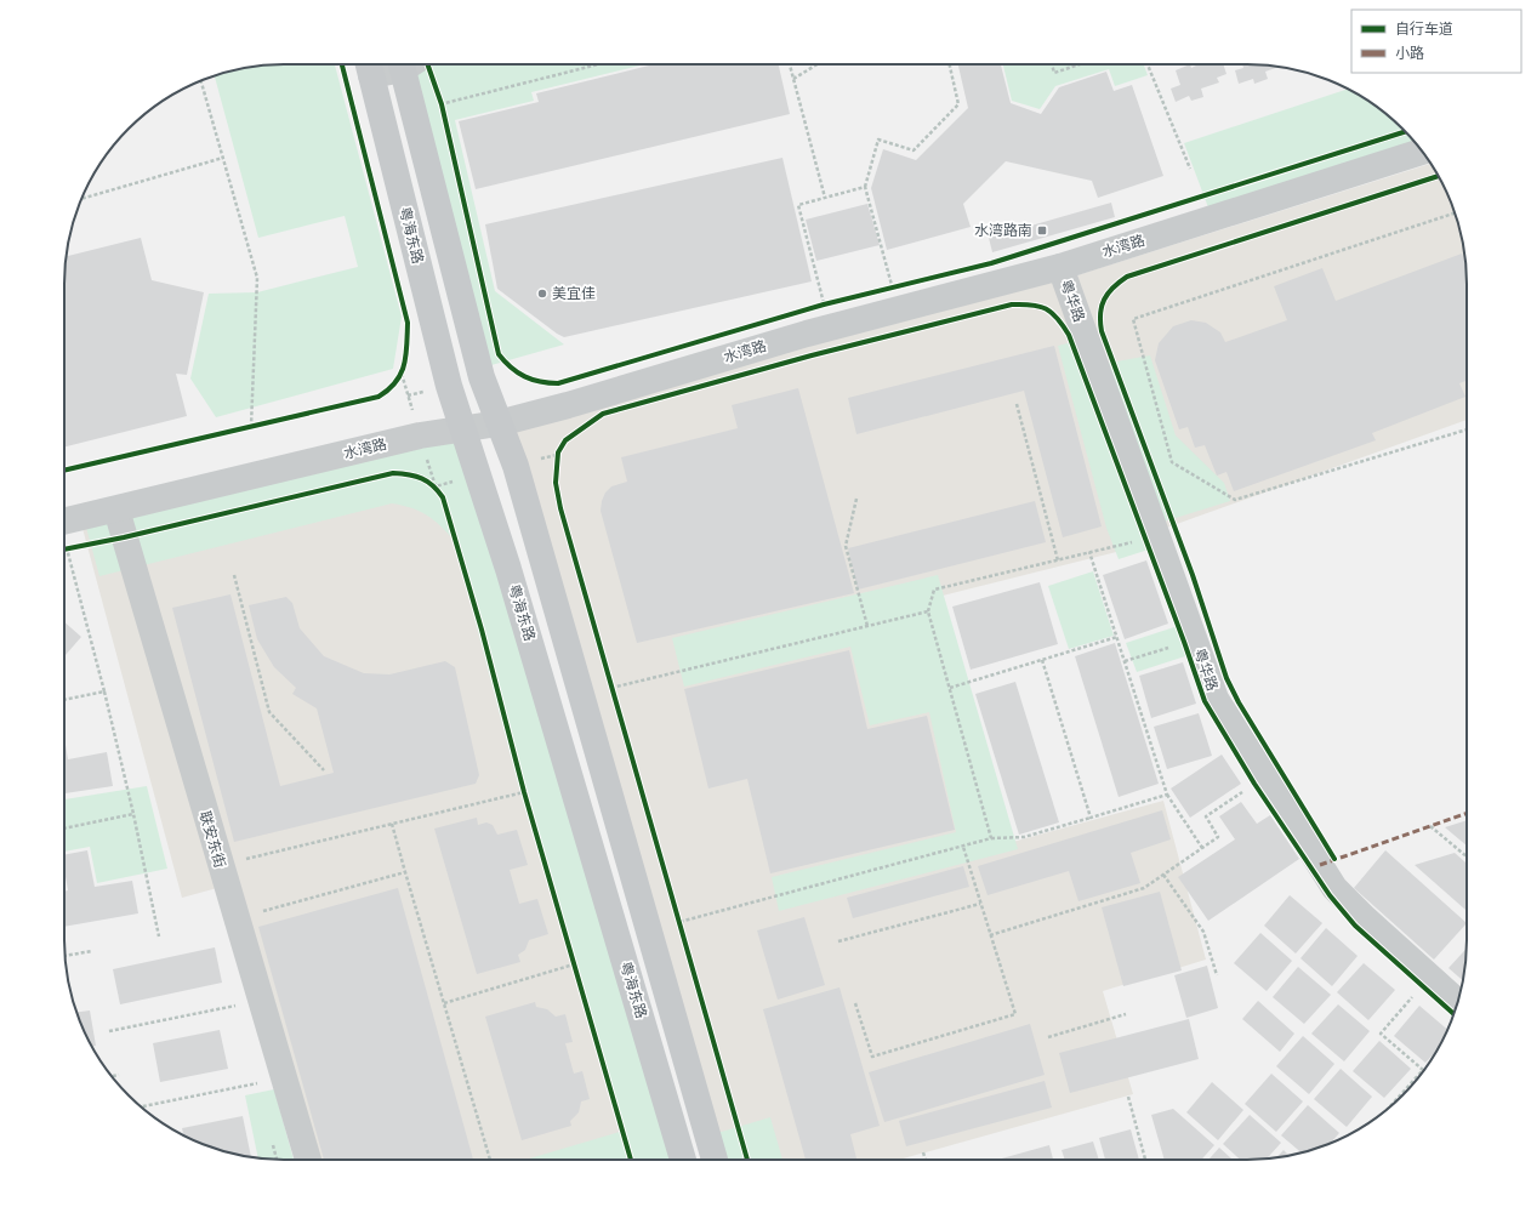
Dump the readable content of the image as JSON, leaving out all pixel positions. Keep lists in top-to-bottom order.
{
  "streets": {
    "main road": ["粤海东路"],
    "street": ["水湾路", "粤华路", "联安东街"]
  },
  "crossings": [
    ["粤海东路", "水湾路"],
    ["水湾路", "粤华路"],
    ["水湾路", "联安东街"]
  ],
  "places": {
    "transit": ["水湾路南"],
    "other": ["美宜佳"]
  },
  "legend": ["自行车道", "小路"]
}
